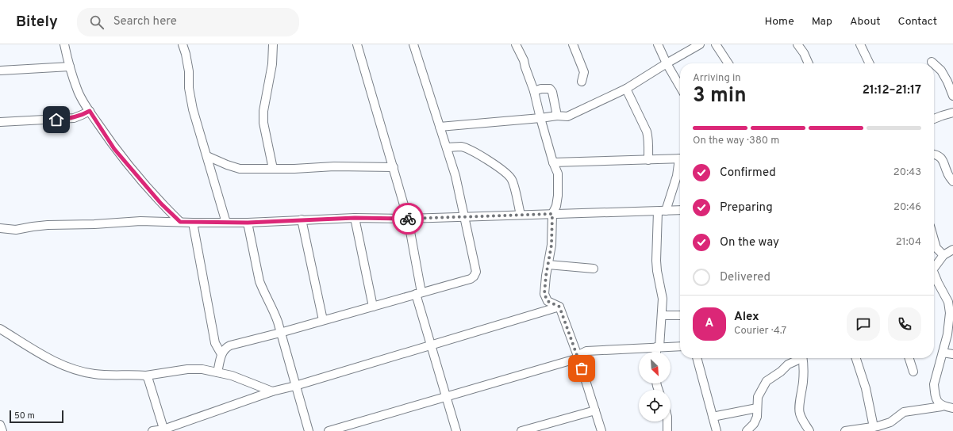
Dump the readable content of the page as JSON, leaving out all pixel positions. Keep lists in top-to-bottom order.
{
  "scale_bar": "50 m",
  "north": "bottom right",
  "page": {
    "header": "Bitely",
    "search": "Search here",
    "nav": [
      "Home",
      "Map",
      "About",
      "Contact"
    ],
    "heading": ["3 min", "Arriving in", "21:12–21:17"],
    "panel": ["Alex", "Courier · 4.7"],
    "bar": "On the way · 380 m",
    "list": [
      ["Confirmed", "20:43"],
      ["Preparing", "20:46"],
      ["On the way", "21:04"],
      "Delivered"
    ],
    "round": "A",
    "scale": "50 m"
  }
}
